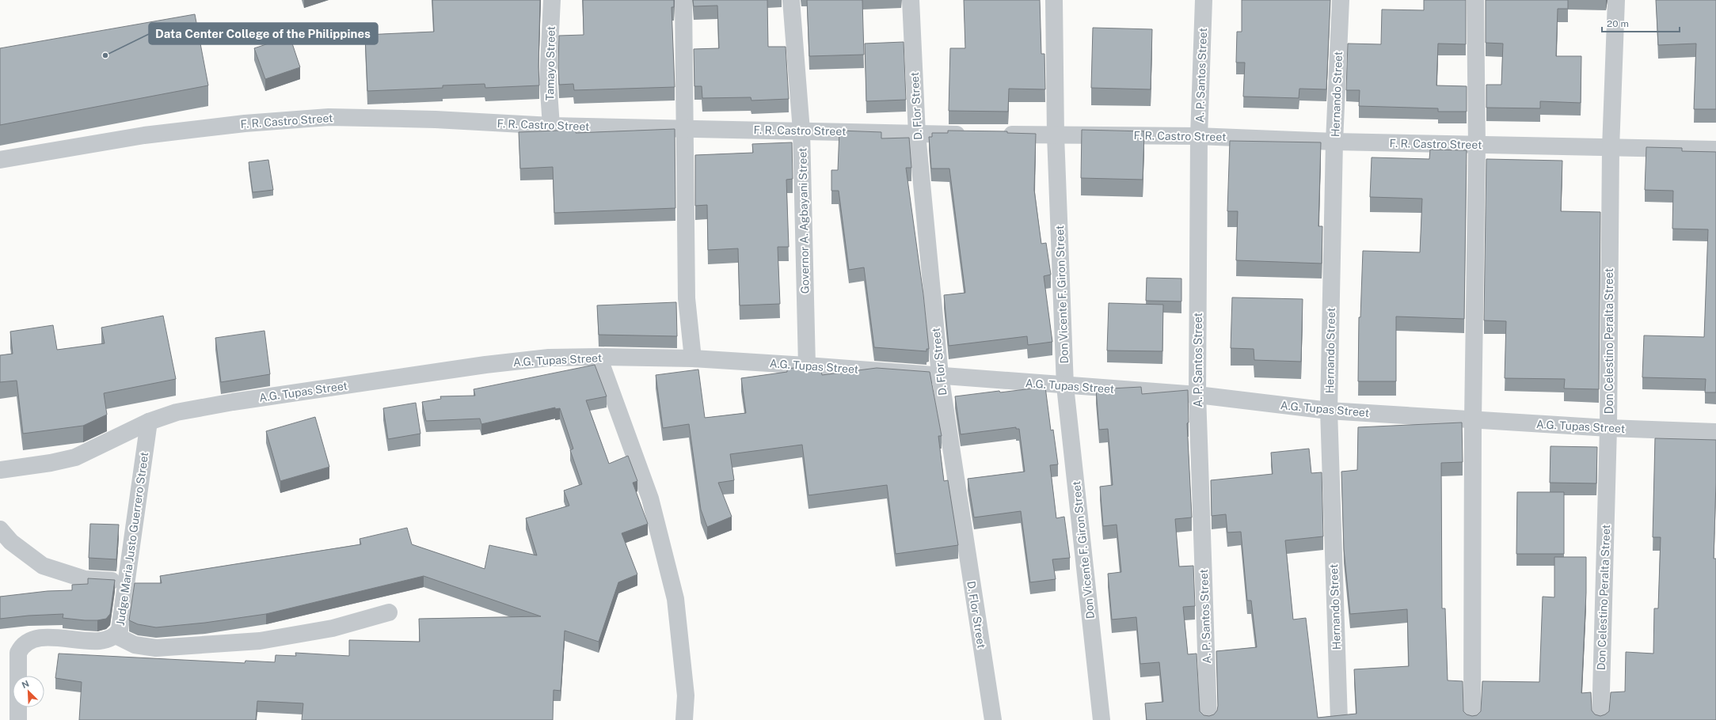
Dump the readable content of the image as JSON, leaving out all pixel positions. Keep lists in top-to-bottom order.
{
  "streets": {
    "street": [
      "Tamayo Street",
      "A. P. Santos Street",
      "Hernando Street",
      "D. Flor Street",
      "F. R. Castro Street",
      "Governor A. Agbayani Street",
      "Don Vicente F. Giron Street",
      "Don Celestino Peralta Street",
      "A.G. Tupas Street",
      "Judge Maria Justo Guerrero Street"
    ]
  },
  "crossings": [
    ["Tamayo Street", "F. R. Castro Street"],
    ["A. P. Santos Street", "F. R. Castro Street"],
    ["A. P. Santos Street", "A.G. Tupas Street"],
    ["Hernando Street", "F. R. Castro Street"],
    ["Hernando Street", "A.G. Tupas Street"],
    ["D. Flor Street", "F. R. Castro Street"],
    ["D. Flor Street", "A.G. Tupas Street"],
    ["F. R. Castro Street", "Governor A. Agbayani Street"],
    ["F. R. Castro Street", "Don Vicente F. Giron Street"],
    ["F. R. Castro Street", "Don Celestino Peralta Street"],
    ["Governor A. Agbayani Street", "A.G. Tupas Street"],
    ["Don Vicente F. Giron Street", "A.G. Tupas Street"],
    ["Don Celestino Peralta Street", "A.G. Tupas Street"],
    ["A.G. Tupas Street", "Judge Maria Justo Guerrero Street"]
  ],
  "places": ["Data Center College of the Philippines"],
  "scale_bar": "20 m",
  "north": "top left"
}
